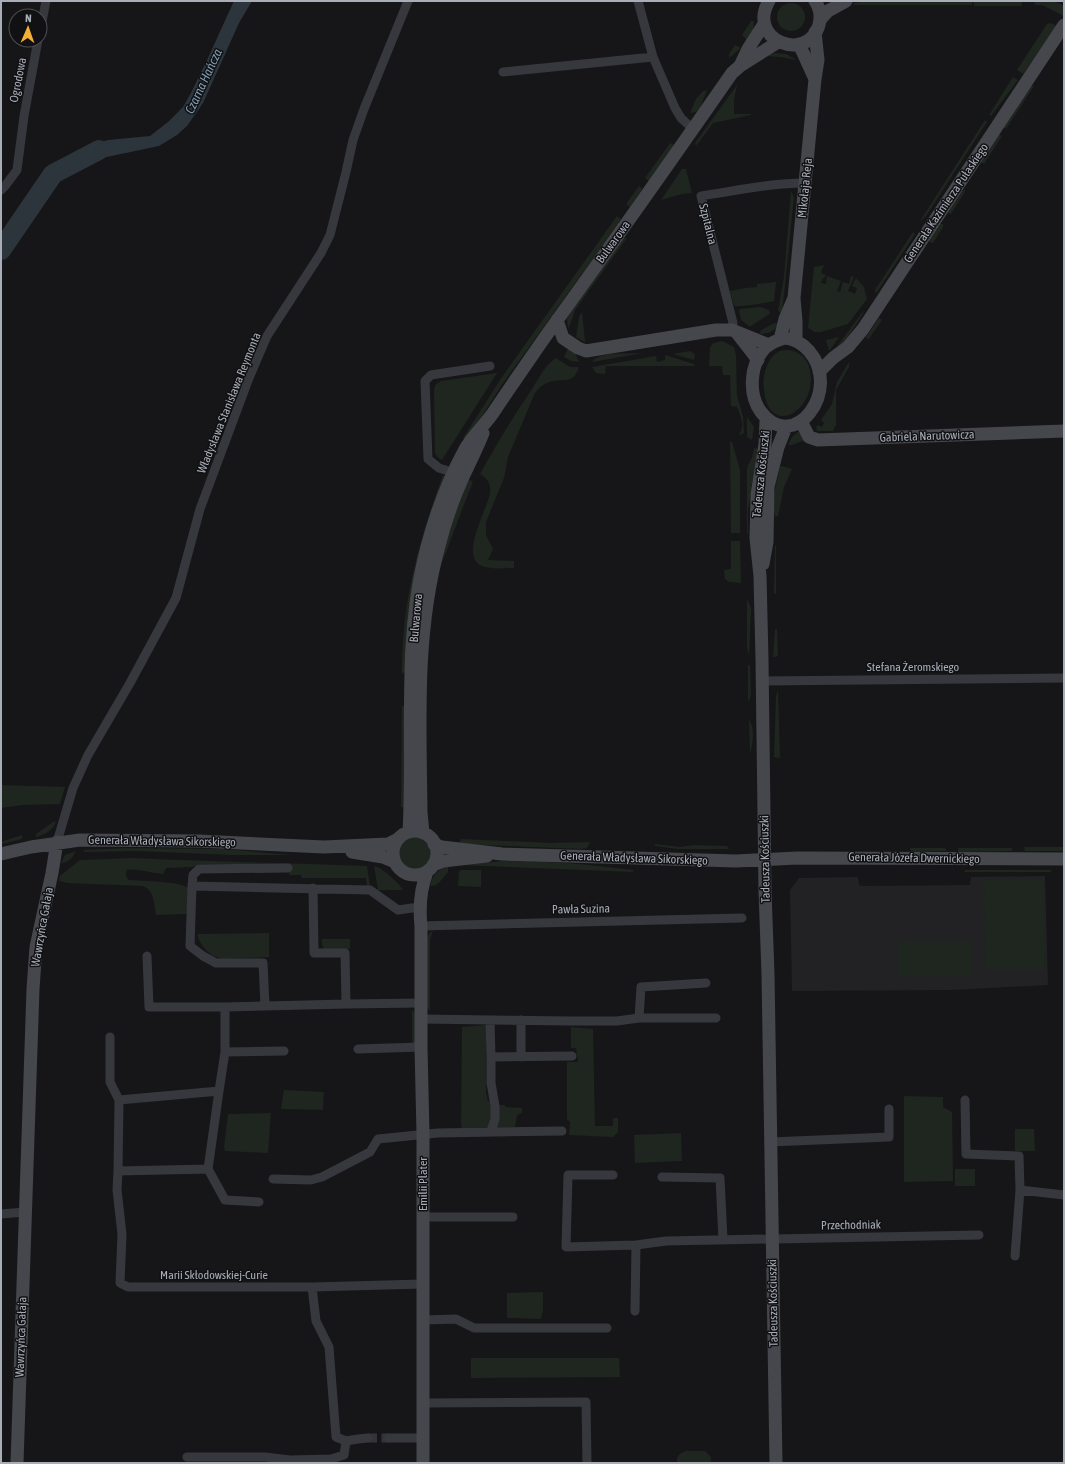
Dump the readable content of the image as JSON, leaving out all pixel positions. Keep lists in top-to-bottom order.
{
  "streets": {
    "street": [
      "Ogrodowa",
      "Mikołaja Reja",
      "Generała Kazimierza Pułaskiego",
      "Szpitalna",
      "Bulwarowa",
      "Władysława Stanisława Reymonta",
      "Gabriela Narutowicza",
      "Tadeusza Kościuszki",
      "Stefana Żeromskiego",
      "Generała Władysława Sikorskiego",
      "Generała Józefa Dwernickiego",
      "Pawła Suzina",
      "Wawrzyńca Gałaja",
      "Emilii Plater",
      "Przechodniak",
      "Marii Skłodowskiej-Curie"
    ]
  },
  "crossings": [
    ["Mikołaja Reja", "Szpitalna"],
    ["Generała Kazimierza Pułaskiego", "Gabriela Narutowicza"],
    ["Generała Kazimierza Pułaskiego", "Tadeusza Kościuszki"],
    ["Bulwarowa", "Generała Władysława Sikorskiego"],
    ["Bulwarowa", "Emilii Plater"],
    ["Władysława Stanisława Reymonta", "Wawrzyńca Gałaja"],
    ["Gabriela Narutowicza", "Tadeusza Kościuszki"],
    ["Tadeusza Kościuszki", "Stefana Żeromskiego"],
    ["Tadeusza Kościuszki", "Generała Władysława Sikorskiego"],
    ["Tadeusza Kościuszki", "Generała Józefa Dwernickiego"],
    ["Tadeusza Kościuszki", "Przechodniak"],
    ["Generała Władysława Sikorskiego", "Generała Józefa Dwernickiego"],
    ["Generała Władysława Sikorskiego", "Wawrzyńca Gałaja"],
    ["Generała Władysława Sikorskiego", "Emilii Plater"],
    ["Pawła Suzina", "Emilii Plater"],
    ["Emilii Plater", "Marii Skłodowskiej-Curie"]
  ],
  "water": ["Czarna Hańcza"],
  "north": "top"
}
